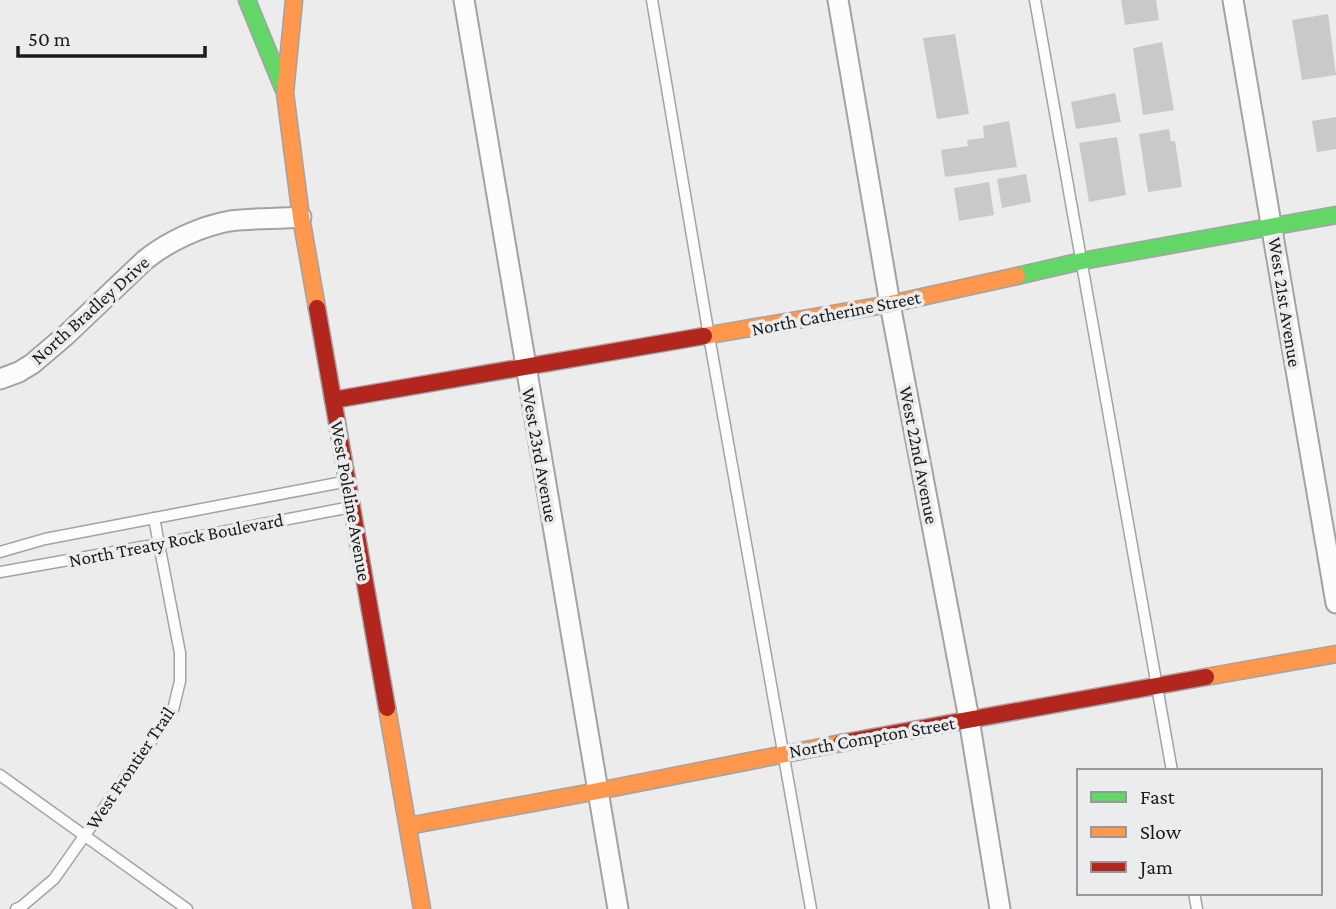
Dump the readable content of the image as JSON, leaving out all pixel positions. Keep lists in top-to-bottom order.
{
  "streets": {
    "street": [
      "West 21st Avenue",
      "North Bradley Drive",
      "North Catherine Street",
      "West 23rd Avenue",
      "West 22nd Avenue",
      "West Poleline Avenue",
      "North Compton Street"
    ],
    "lane": ["North Treaty Rock Boulevard", "West Frontier Trail"]
  },
  "crossings": [
    ["West 21st Avenue", "North Catherine Street"],
    ["North Bradley Drive", "West Poleline Avenue"],
    ["North Catherine Street", "West 23rd Avenue"],
    ["North Catherine Street", "West 22nd Avenue"],
    ["North Catherine Street", "West Poleline Avenue"],
    ["West 23rd Avenue", "North Compton Street"],
    ["West 22nd Avenue", "North Compton Street"],
    ["West Poleline Avenue", "North Treaty Rock Boulevard"],
    ["West Poleline Avenue", "North Compton Street"],
    ["North Treaty Rock Boulevard", "West Frontier Trail"]
  ],
  "legend": ["Fast", "Slow", "Jam"],
  "scale_bar": "50 m"
}
